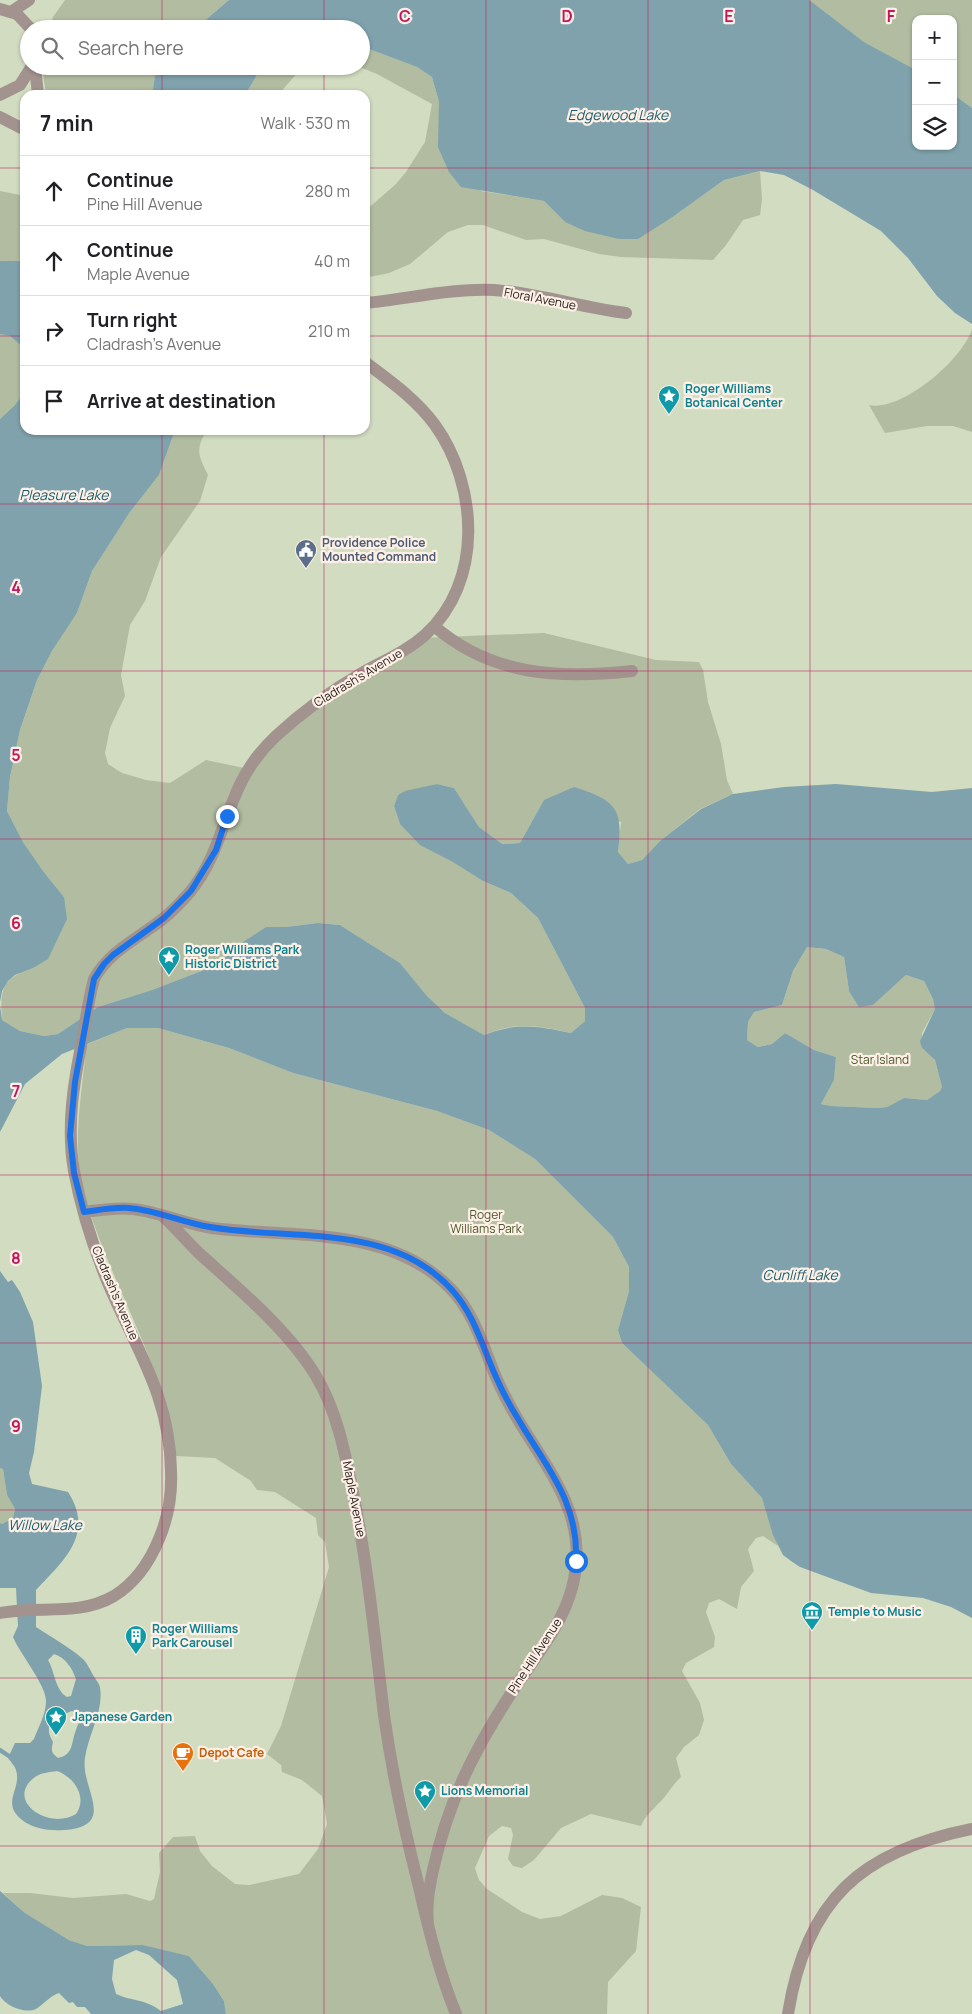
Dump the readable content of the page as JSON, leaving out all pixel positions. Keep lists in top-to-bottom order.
{
  "streets": {
    "street": [
      "Floral Avenue",
      "Cladrash's Avenue",
      "Maple Avenue",
      "Pine Hill Avenue"
    ]
  },
  "crossings": [
    ["Maple Avenue", "Pine Hill Avenue"]
  ],
  "water": [
    "Edgewood Lake",
    "Pleasure Lake",
    "Cunliff Lake",
    "Willow Lake"
  ],
  "parks": ["Star Island", "Roger Williams Park"],
  "places": {
    "place": [
      "Roger Williams Botanical Center",
      "Roger Williams Park Historic District",
      "Japanese Garden",
      "Lions Memorial"
    ],
    "public building": ["Providence Police Mounted Command"],
    "museum": ["Temple to Music"],
    "building": ["Roger Williams Park Carousel"],
    "cafe": ["Depot Cafe"]
  },
  "page": {
    "map_buttons": ["+", "−"],
    "search": "Search here",
    "heading": ["7 min", "Walk · 530 m"],
    "list": [
      ["Continue", "Pine Hill Avenue", "280 m"],
      ["Continue", "Maple Avenue", "40 m"],
      ["Turn right", "Cladrash's Avenue", "210 m"],
      "Arrive at destination"
    ]
  },
  "grid": {
    "columns": [
      "C",
      "D",
      "E",
      "F"
    ],
    "rows": [
      "4",
      "5",
      "6",
      "7",
      "8",
      "9"
    ]
  }
}
